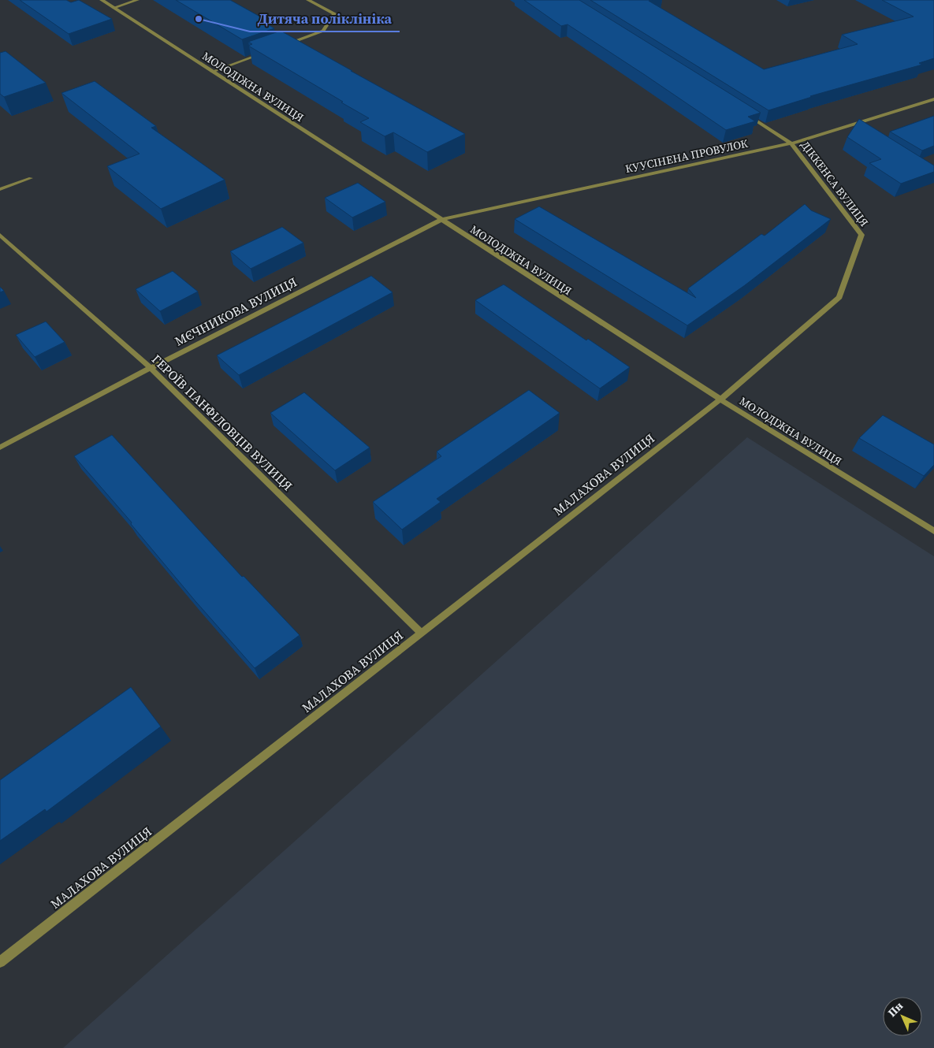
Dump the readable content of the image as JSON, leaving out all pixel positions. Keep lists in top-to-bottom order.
{
  "streets": {
    "street": [
      "МОЛОДІЖНА ВУЛИЦЯ",
      "КУУСІНЕНА ПРОВУЛОК",
      "ДІККЕНСА ВУЛИЦЯ",
      "МЄЧНИКОВА ВУЛИЦЯ",
      "ГЕРОЇВ ПАНФІЛОВЦІВ ВУЛИЦЯ",
      "МАЛАХОВА ВУЛИЦЯ"
    ]
  },
  "crossings": [
    ["МОЛОДІЖНА ВУЛИЦЯ", "КУУСІНЕНА ПРОВУЛОК"],
    ["МОЛОДІЖНА ВУЛИЦЯ", "ДІККЕНСА ВУЛИЦЯ"],
    ["МОЛОДІЖНА ВУЛИЦЯ", "МЄЧНИКОВА ВУЛИЦЯ"],
    ["МОЛОДІЖНА ВУЛИЦЯ", "МАЛАХОВА ВУЛИЦЯ"],
    ["КУУСІНЕНА ПРОВУЛОК", "ДІККЕНСА ВУЛИЦЯ"],
    ["КУУСІНЕНА ПРОВУЛОК", "МЄЧНИКОВА ВУЛИЦЯ"],
    ["ДІККЕНСА ВУЛИЦЯ", "МАЛАХОВА ВУЛИЦЯ"],
    ["МЄЧНИКОВА ВУЛИЦЯ", "ГЕРОЇВ ПАНФІЛОВЦІВ ВУЛИЦЯ"],
    ["ГЕРОЇВ ПАНФІЛОВЦІВ ВУЛИЦЯ", "МАЛАХОВА ВУЛИЦЯ"]
  ],
  "places": ["Дитяча поліклініка"],
  "north": "top left"
}
